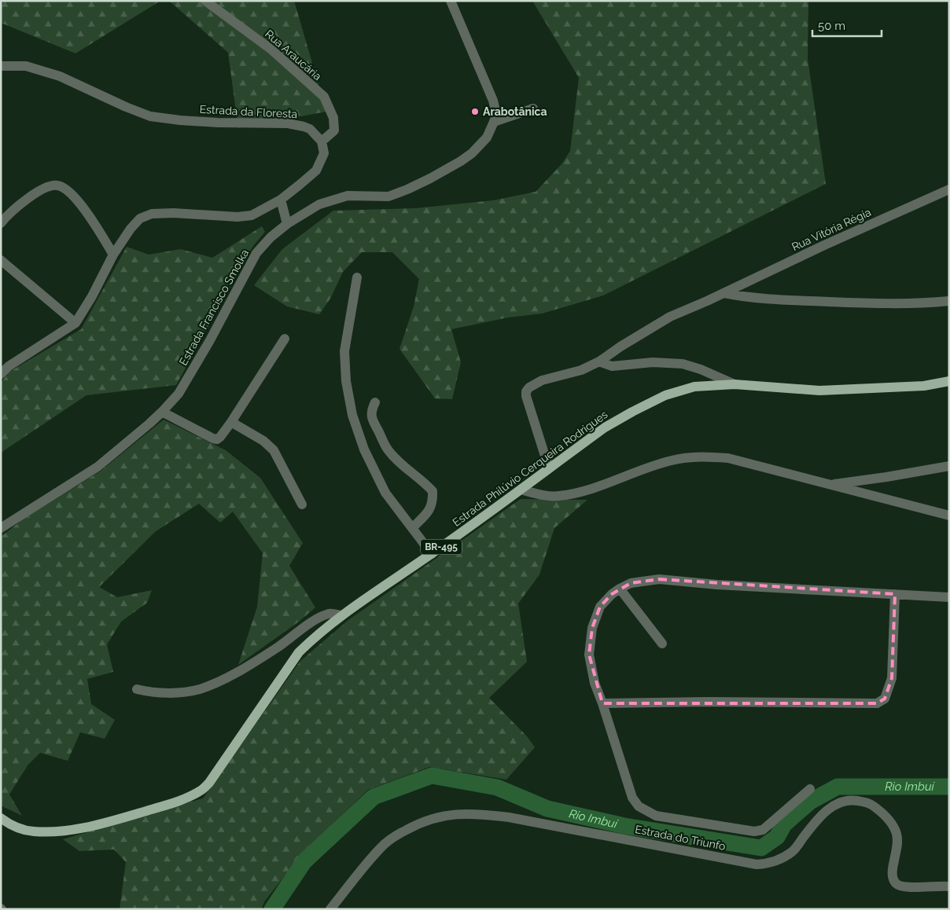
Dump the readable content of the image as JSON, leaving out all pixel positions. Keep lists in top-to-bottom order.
{
  "streets": {
    "main road": ["Estrada Philúvio Cerqueira Rodrigues", "BR-495"],
    "street": [
      "Rua Araucária",
      "Estrada da Floresta",
      "Rua Vitória Régia",
      "Estrada Francisco Smolka",
      "Estrada do Triunfo"
    ]
  },
  "crossings": [
    ["Rua Araucária", "Estrada da Floresta"],
    ["Rua Vitória Régia", "Estrada Philúvio Cerqueira Rodrigues"]
  ],
  "water": ["Rio Imbuí"],
  "places": ["Arabotânica"],
  "scale_bar": "50 m"
}
